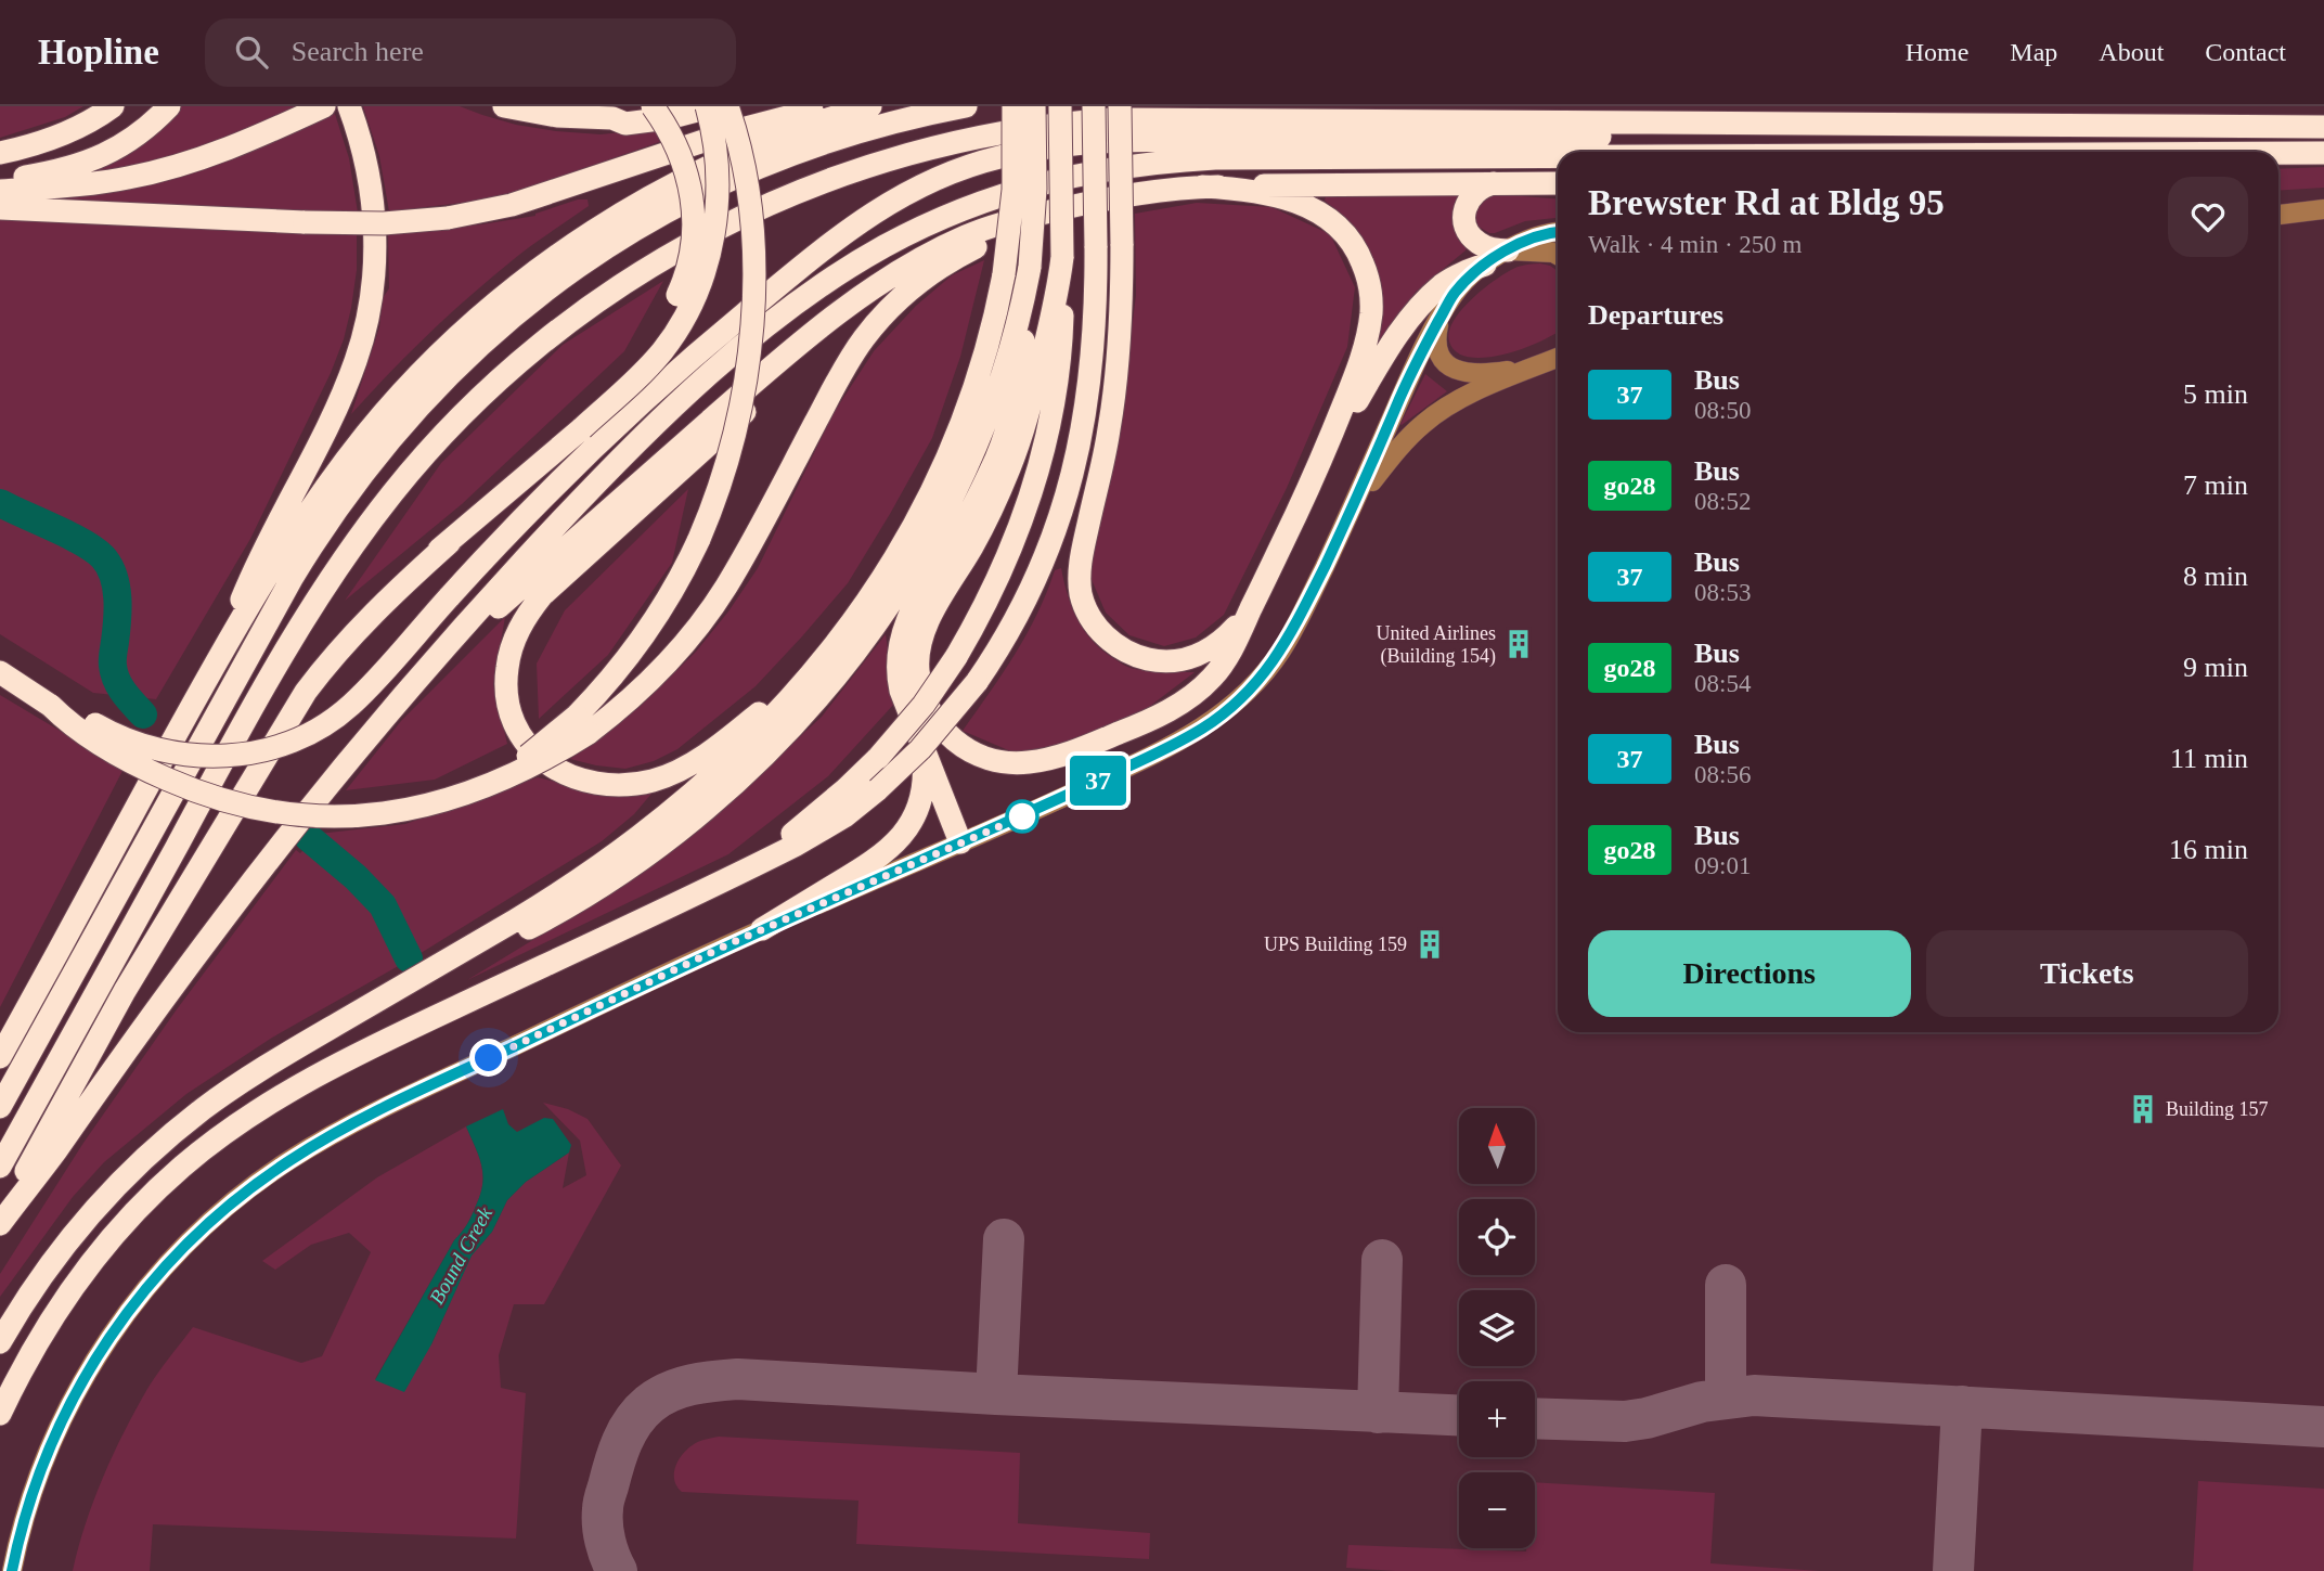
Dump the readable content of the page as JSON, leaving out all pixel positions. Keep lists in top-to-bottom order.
{
  "water": ["Bound Creek"],
  "places": {
    "building": ["United Airlines (Building 154)", "UPS Building 159", "Building 157"]
  },
  "lines": ["bus line 37"],
  "north": "top",
  "page": {
    "header": "Hopline",
    "search": "Search here",
    "nav": [
      "Home",
      "Map",
      "About",
      "Contact"
    ],
    "on_map": "37",
    "heading": [
      ["Brewster Rd at Bldg 95", "Walk · 4 min · 250 m"],
      "Departures"
    ],
    "list": [
      {
        "mark": "37",
        "name": "Bus",
        "note": "08:50",
        "value": "5 min"
      },
      {
        "mark": "go28",
        "name": "Bus",
        "note": "08:52",
        "value": "7 min"
      },
      {
        "mark": "37",
        "name": "Bus",
        "note": "08:53",
        "value": "8 min"
      },
      {
        "mark": "go28",
        "name": "Bus",
        "note": "08:54",
        "value": "9 min"
      },
      {
        "mark": "37",
        "name": "Bus",
        "note": "08:56",
        "value": "11 min"
      },
      {
        "mark": "go28",
        "name": "Bus",
        "note": "09:01",
        "value": "16 min"
      }
    ],
    "buttons": ["Directions", "Tickets"],
    "map_buttons": ["+", "−"]
  }
}
